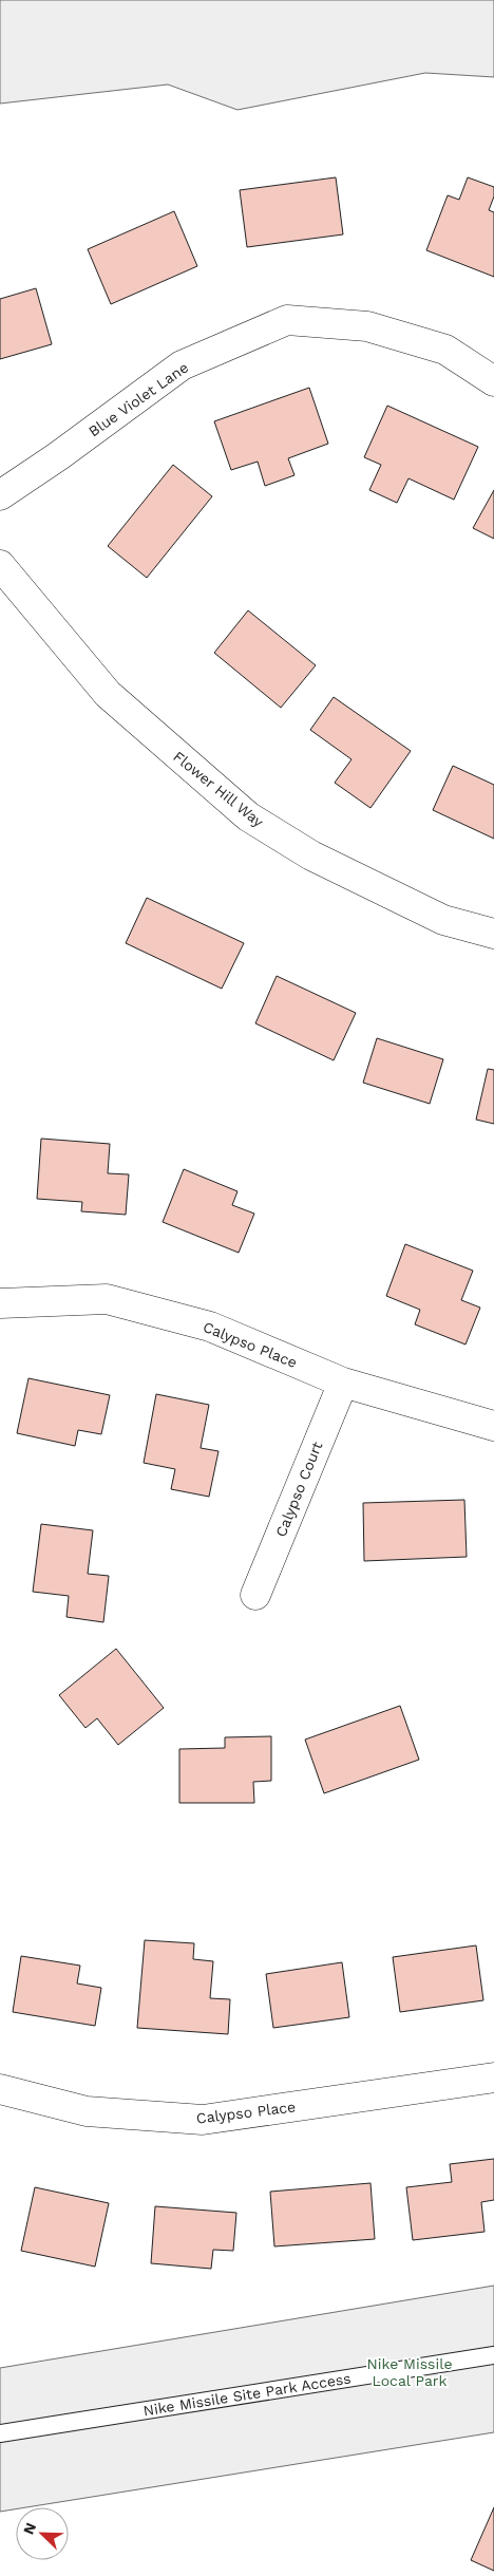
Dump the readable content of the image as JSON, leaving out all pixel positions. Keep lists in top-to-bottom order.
{
  "streets": {
    "street": [
      "Blue Violet Lane",
      "Flower Hill Way",
      "Calypso Place",
      "Calypso Court"
    ],
    "lane": ["Nike Missile Site Park Access"]
  },
  "crossings": [
    ["Calypso Place", "Calypso Court"]
  ],
  "parks": ["Nike Missile Local Park"],
  "north": "top left"
}
